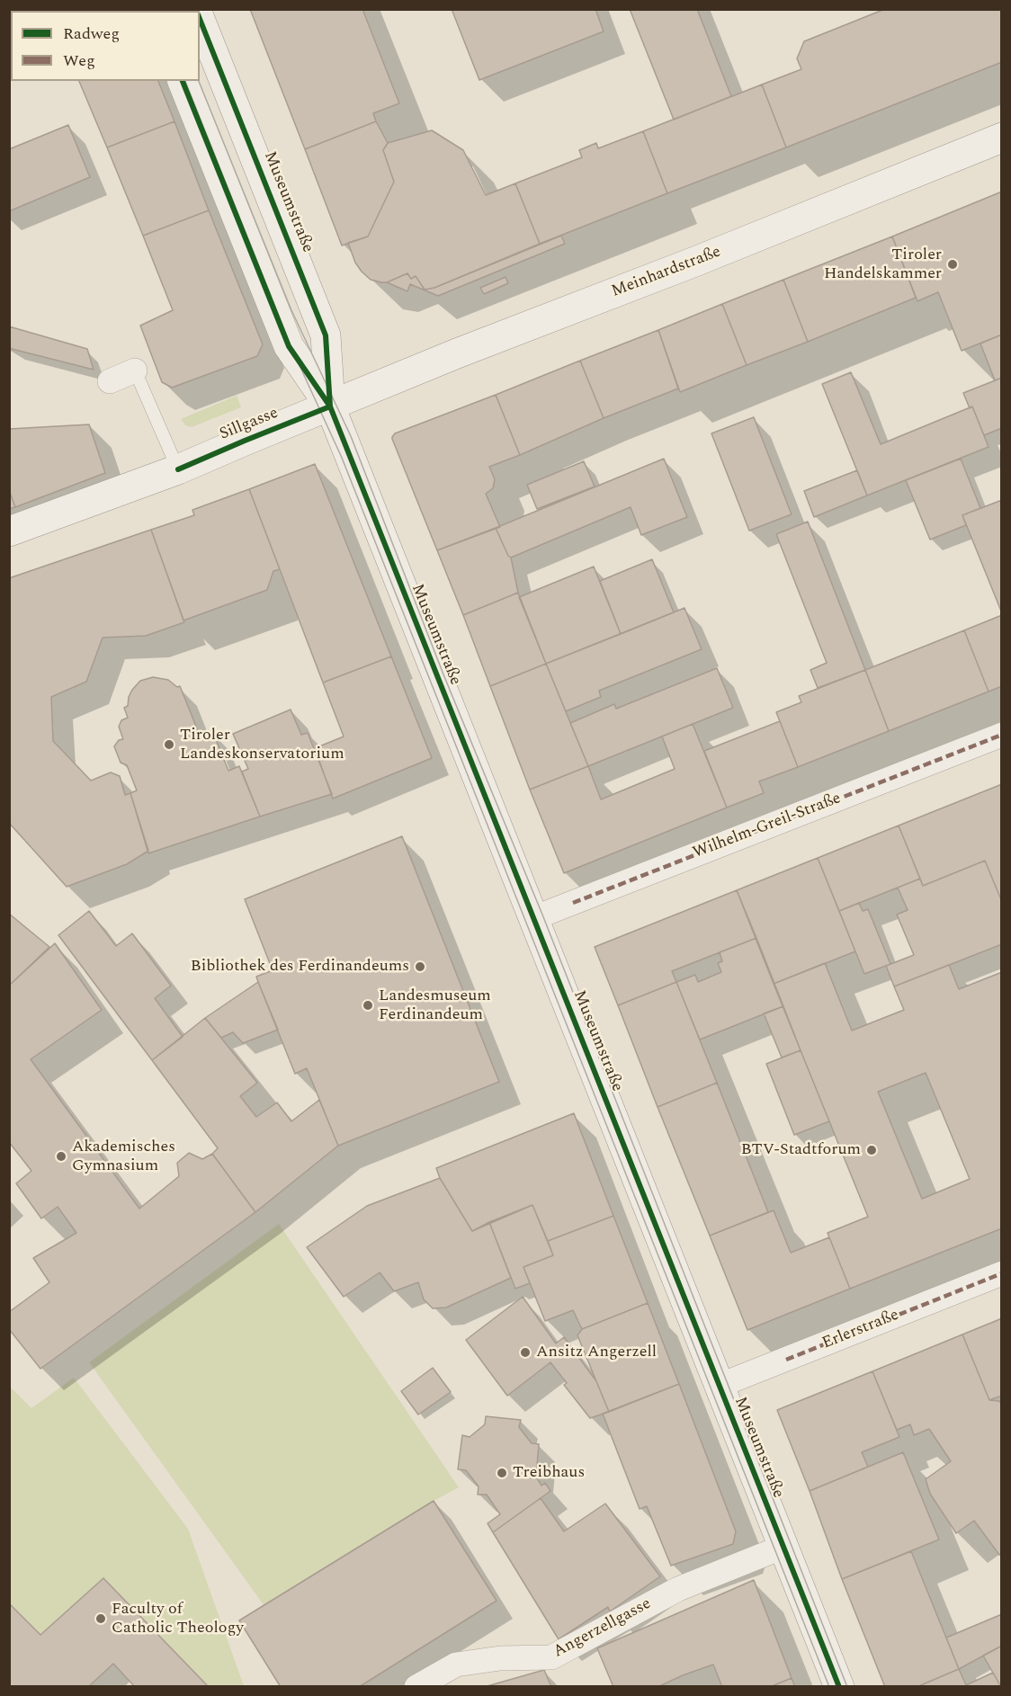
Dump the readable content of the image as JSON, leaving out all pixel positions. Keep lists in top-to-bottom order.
{
  "streets": {
    "street": [
      "Museumstraße",
      "Meinhardstraße",
      "Sillgasse",
      "Wilhelm-Greil-Straße",
      "Erlerstraße",
      "Angerzellgasse"
    ]
  },
  "crossings": [
    ["Museumstraße", "Meinhardstraße"],
    ["Museumstraße", "Sillgasse"],
    ["Museumstraße", "Wilhelm-Greil-Straße"],
    ["Museumstraße", "Erlerstraße"],
    ["Museumstraße", "Angerzellgasse"],
    ["Meinhardstraße", "Sillgasse"]
  ],
  "places": [
    "Tiroler Handelskammer",
    "Tiroler Landeskonservatorium",
    "Bibliothek des Ferdinandeums",
    "Landesmuseum Ferdinandeum",
    "BTV-Stadtforum",
    "Akademisches Gymnasium",
    "Ansitz Angerzell",
    "Treibhaus",
    "Faculty of Catholic Theology"
  ],
  "legend": ["Radweg", "Weg"]
}
